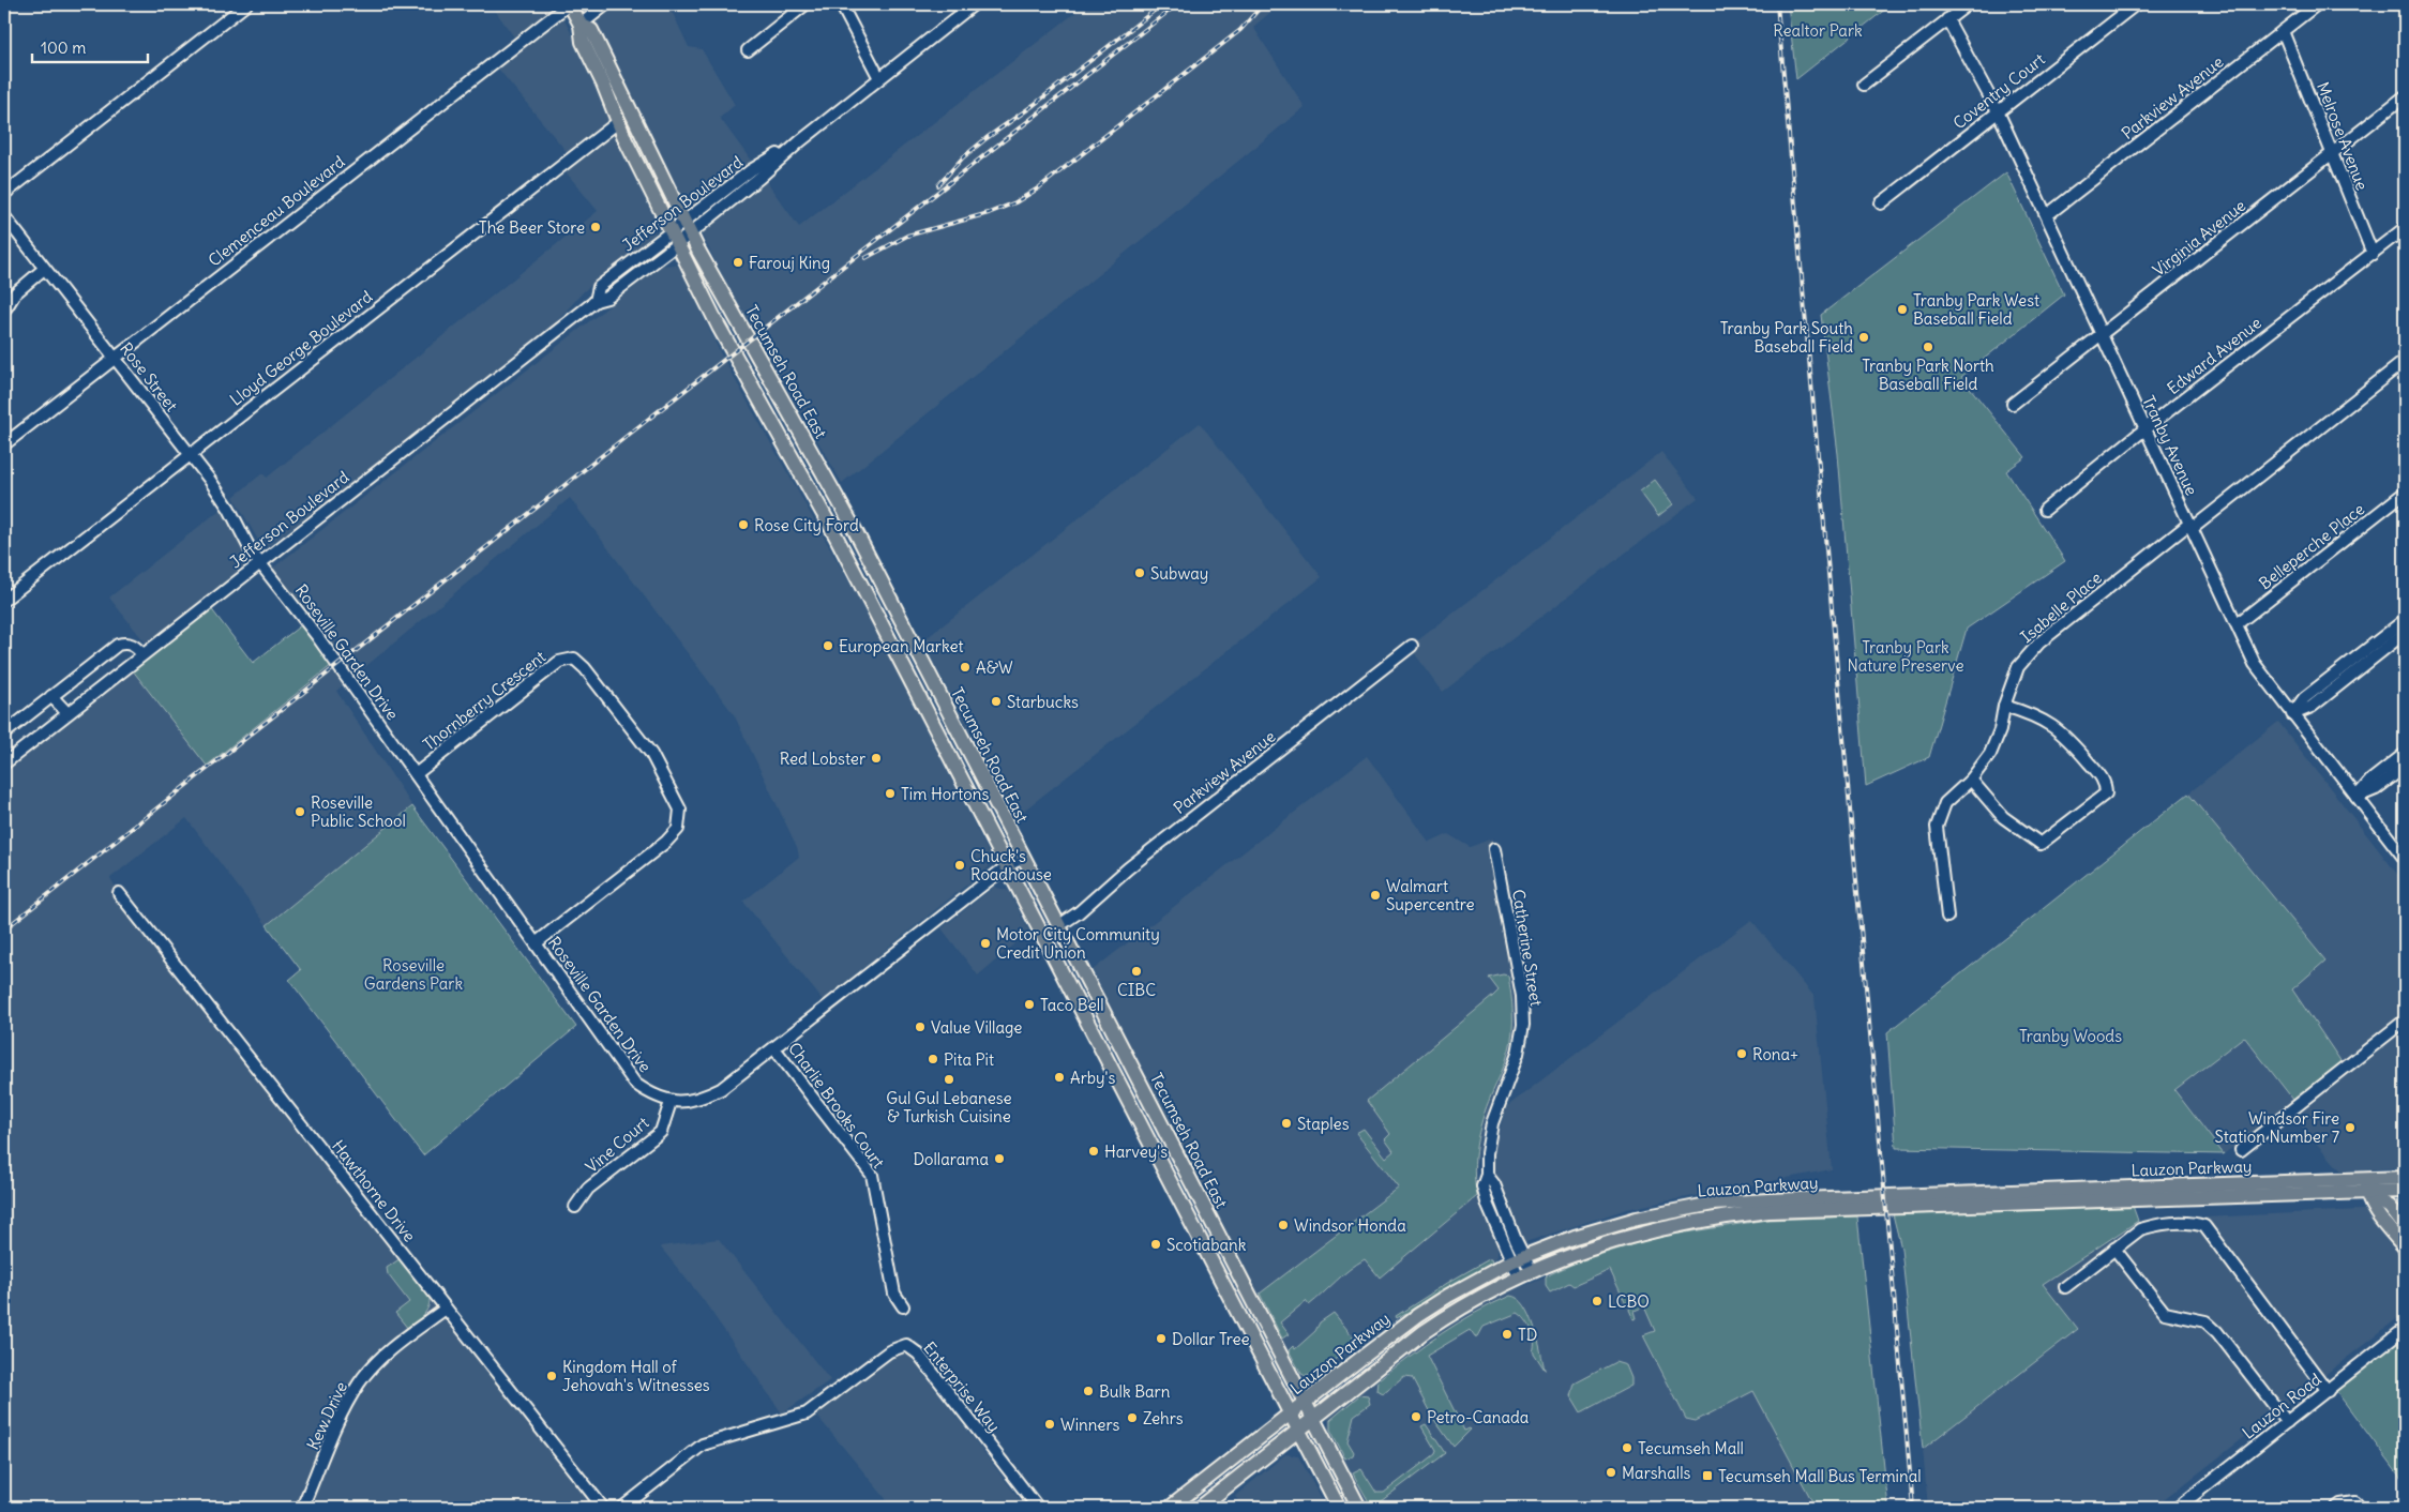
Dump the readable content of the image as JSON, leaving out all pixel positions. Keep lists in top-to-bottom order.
{
  "streets": {
    "main road": ["Tecumseh Road East", "Lauzon Parkway"],
    "street": [
      "Coventry Court",
      "Parkview Avenue",
      "Melrose Avenue",
      "Jefferson Boulevard",
      "Clemenceau Boulevard",
      "Virginia Avenue",
      "Lloyd George Boulevard",
      "Edward Avenue",
      "Rose Street",
      "Tranby Avenue",
      "Belleperche Place",
      "Isabelle Place",
      "Roseville Garden Drive",
      "Thornberry Crescent",
      "Catherine Street",
      "Charlie Brooks Court",
      "Vine Court",
      "Hawthorne Drive",
      "Enterprise Way",
      "Lauzon Road",
      "Kew Drive"
    ]
  },
  "crossings": [
    ["Coventry Court", "Tranby Avenue"],
    ["Parkview Avenue", "Melrose Avenue"],
    ["Parkview Avenue", "Tecumseh Road East"],
    ["Parkview Avenue", "Tranby Avenue"],
    ["Melrose Avenue", "Virginia Avenue"],
    ["Melrose Avenue", "Edward Avenue"],
    ["Jefferson Boulevard", "Tecumseh Road East"],
    ["Jefferson Boulevard", "Rose Street"],
    ["Jefferson Boulevard", "Roseville Garden Drive"],
    ["Clemenceau Boulevard", "Tecumseh Road East"],
    ["Clemenceau Boulevard", "Rose Street"],
    ["Virginia Avenue", "Tranby Avenue"],
    ["Lloyd George Boulevard", "Tecumseh Road East"],
    ["Lloyd George Boulevard", "Rose Street"],
    ["Edward Avenue", "Tranby Avenue"],
    ["Tecumseh Road East", "Roseville Garden Drive"],
    ["Tecumseh Road East", "Lauzon Parkway"],
    ["Rose Street", "Roseville Garden Drive"],
    ["Tranby Avenue", "Belleperche Place"],
    ["Tranby Avenue", "Isabelle Place"],
    ["Roseville Garden Drive", "Thornberry Crescent"],
    ["Roseville Garden Drive", "Charlie Brooks Court"],
    ["Roseville Garden Drive", "Vine Court"],
    ["Catherine Street", "Lauzon Parkway"],
    ["Hawthorne Drive", "Kew Drive"]
  ],
  "parks": [
    "Realtor Park",
    "Tranby Park Nature Preserve",
    "Roseville Gardens Park",
    "Tranby Woods"
  ],
  "places": {
    "other": [
      "The Beer Store",
      "Farouj King",
      "Tranby Park West Baseball Field",
      "Tranby Park South Baseball Field",
      "Tranby Park North Baseball Field",
      "Rose City Ford",
      "Subway",
      "European Market",
      "A&W",
      "Starbucks",
      "Red Lobster",
      "Tim Hortons",
      "Roseville Public School",
      "Chuck's Roadhouse",
      "Walmart Supercentre",
      "Motor City Community Credit Union",
      "CIBC",
      "Taco Bell",
      "Value Village",
      "Rona+",
      "Pita Pit",
      "Arby's",
      "Gul Gul Lebanese & Turkish Cuisine",
      "Staples",
      "Windsor Fire Station Number 7",
      "Harvey's",
      "Dollarama",
      "Windsor Honda",
      "Scotiabank",
      "LCBO",
      "TD",
      "Dollar Tree",
      "Kingdom Hall of Jehovah's Witnesses",
      "Bulk Barn",
      "Petro-Canada",
      "Zehrs",
      "Winners",
      "Tecumseh Mall",
      "Marshalls"
    ],
    "transit": ["Tecumseh Mall Bus Terminal"]
  },
  "scale_bar": "100 m"
}
